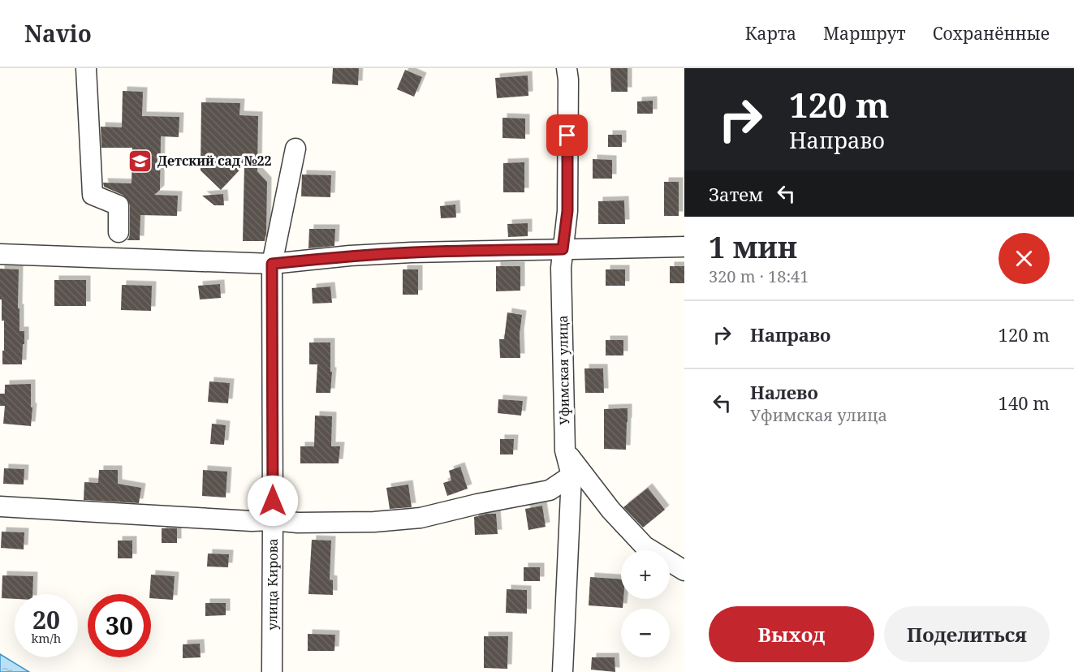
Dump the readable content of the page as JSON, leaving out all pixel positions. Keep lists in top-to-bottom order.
{
  "streets": {
    "street": ["Уфимская улица", "улица Кирова"]
  },
  "places": {
    "school or university": ["Детский сад №22"]
  },
  "page": {
    "header": "Navio",
    "nav": ["Карта", "Маршрут", "Сохранённые"],
    "turn": ["120 m", "Направо"],
    "then": "Затем",
    "heading": ["1 мин", "320 m · 18:41"],
    "list": [
      {
        "name": "Направо",
        "value": "120 m"
      },
      {
        "name": "Налево",
        "note": "Уфимская улица",
        "value": "140 m"
      }
    ],
    "map_buttons": ["+", "−"],
    "speed": "20 km/h",
    "limit": "30",
    "buttons": ["Выход", "Поделиться"]
  }
}
